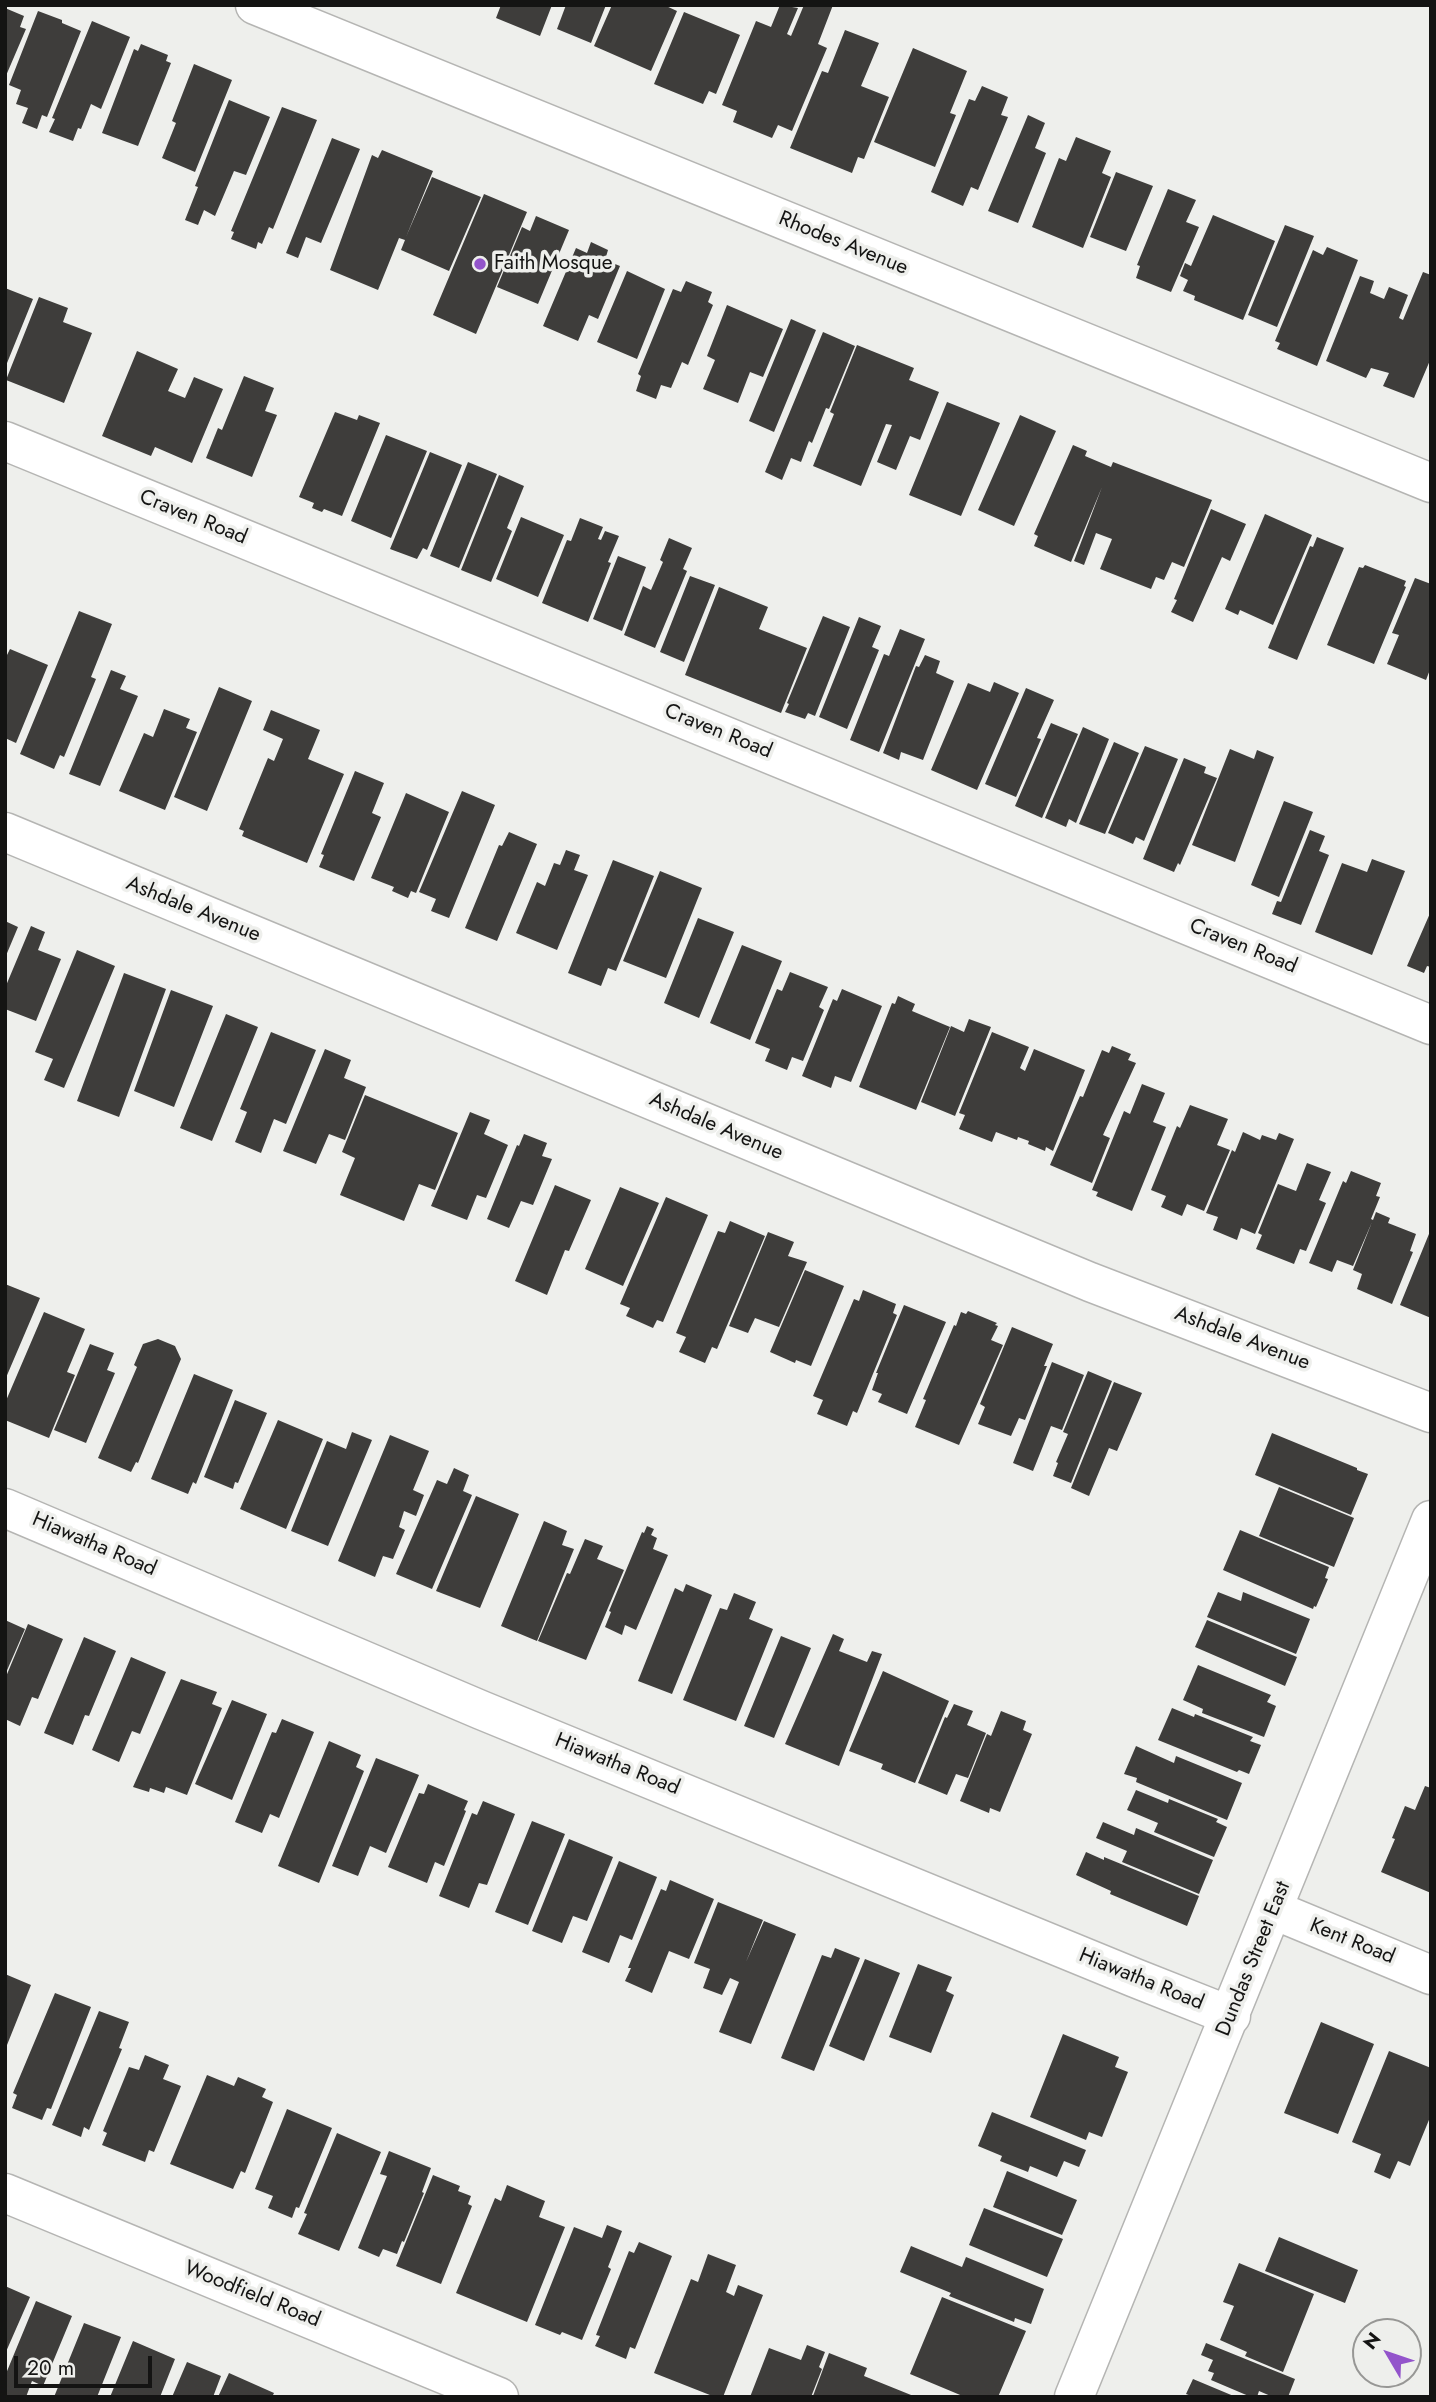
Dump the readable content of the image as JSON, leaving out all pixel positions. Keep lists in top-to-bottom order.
{
  "streets": {
    "street": [
      "Rhodes Avenue",
      "Craven Road",
      "Ashdale Avenue",
      "Hiawatha Road",
      "Kent Road",
      "Dundas Street East",
      "Woodfield Road"
    ]
  },
  "crossings": [
    ["Hiawatha Road", "Dundas Street East"],
    ["Kent Road", "Dundas Street East"]
  ],
  "places": ["Faith Mosque"],
  "scale_bar": "20 m",
  "north": "top left"
}
